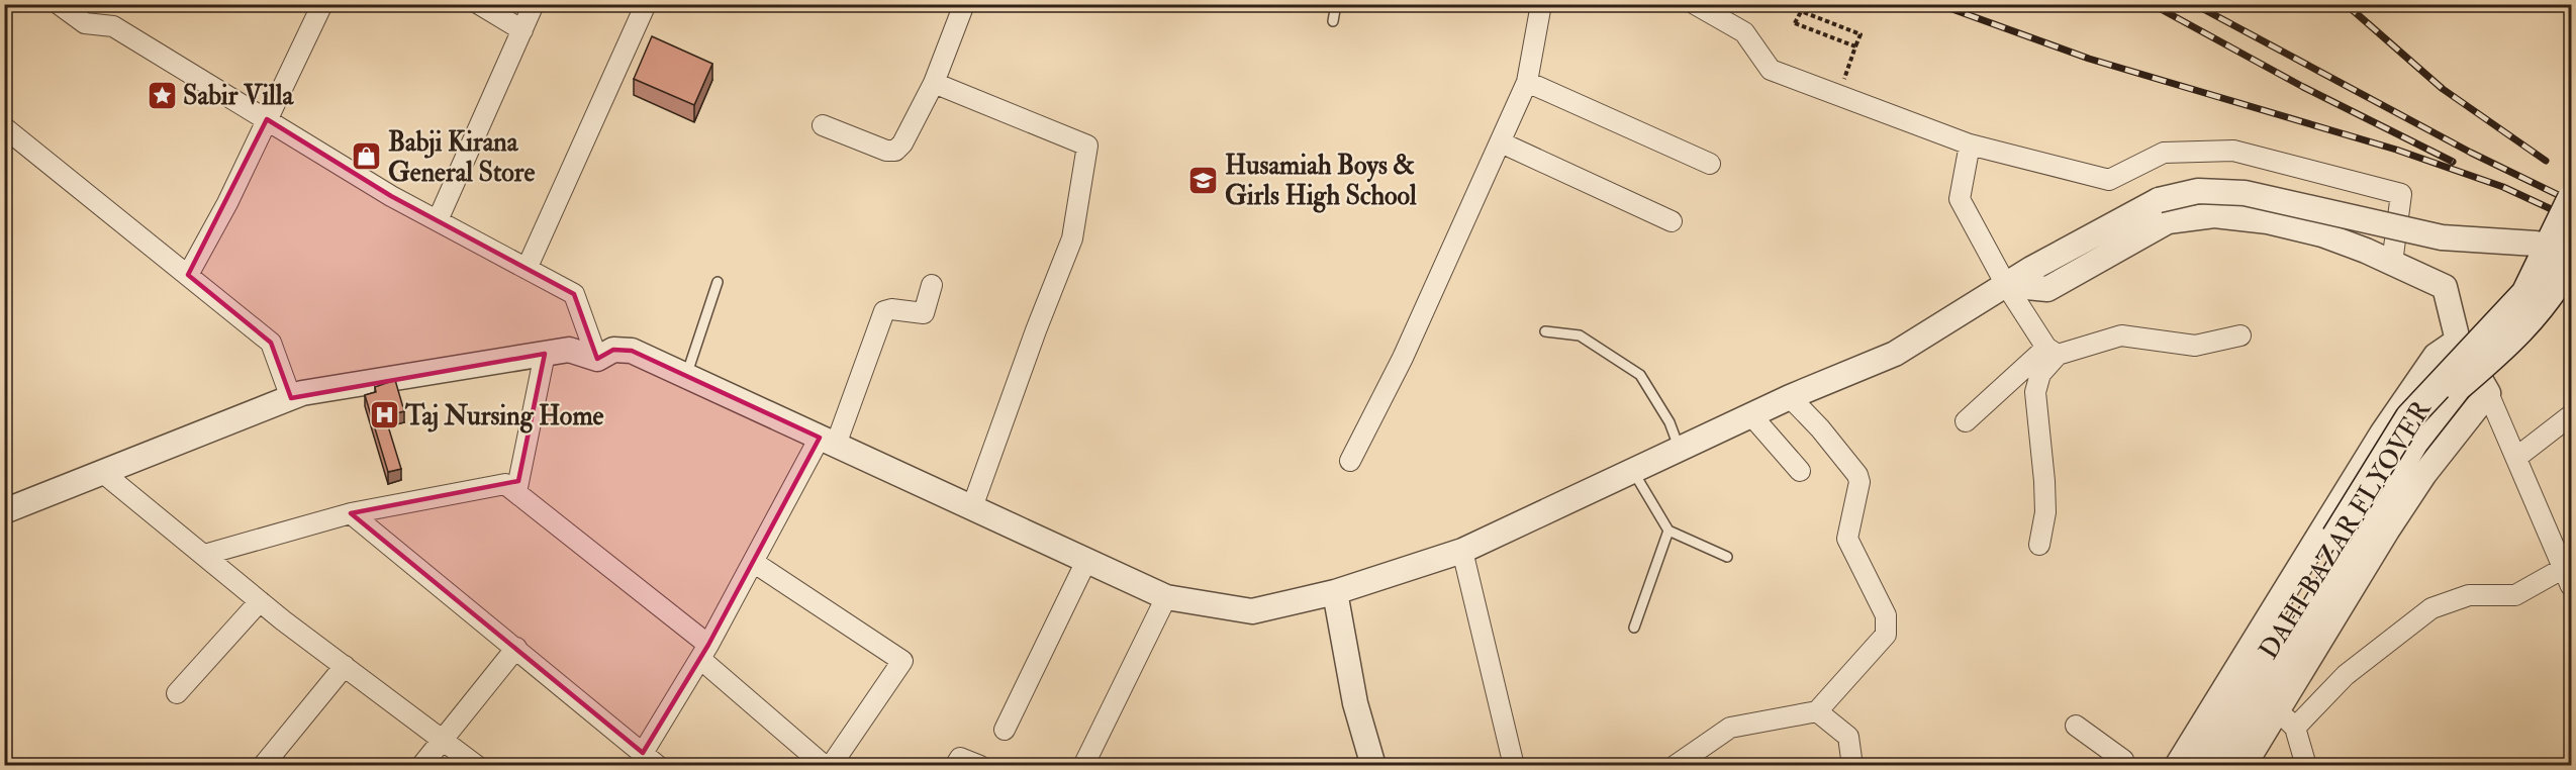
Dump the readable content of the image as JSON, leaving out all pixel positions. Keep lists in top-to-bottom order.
{
  "streets": {
    "main road": ["DAHI BAZAR FLYOVER"]
  },
  "places": {
    "place": ["Sabir Villa"],
    "shop": ["Babji Kirana General Store"],
    "school or university": ["Husamiah Boys & Girls High School"],
    "hospital": ["Taj Nursing Home"]
  }
}
